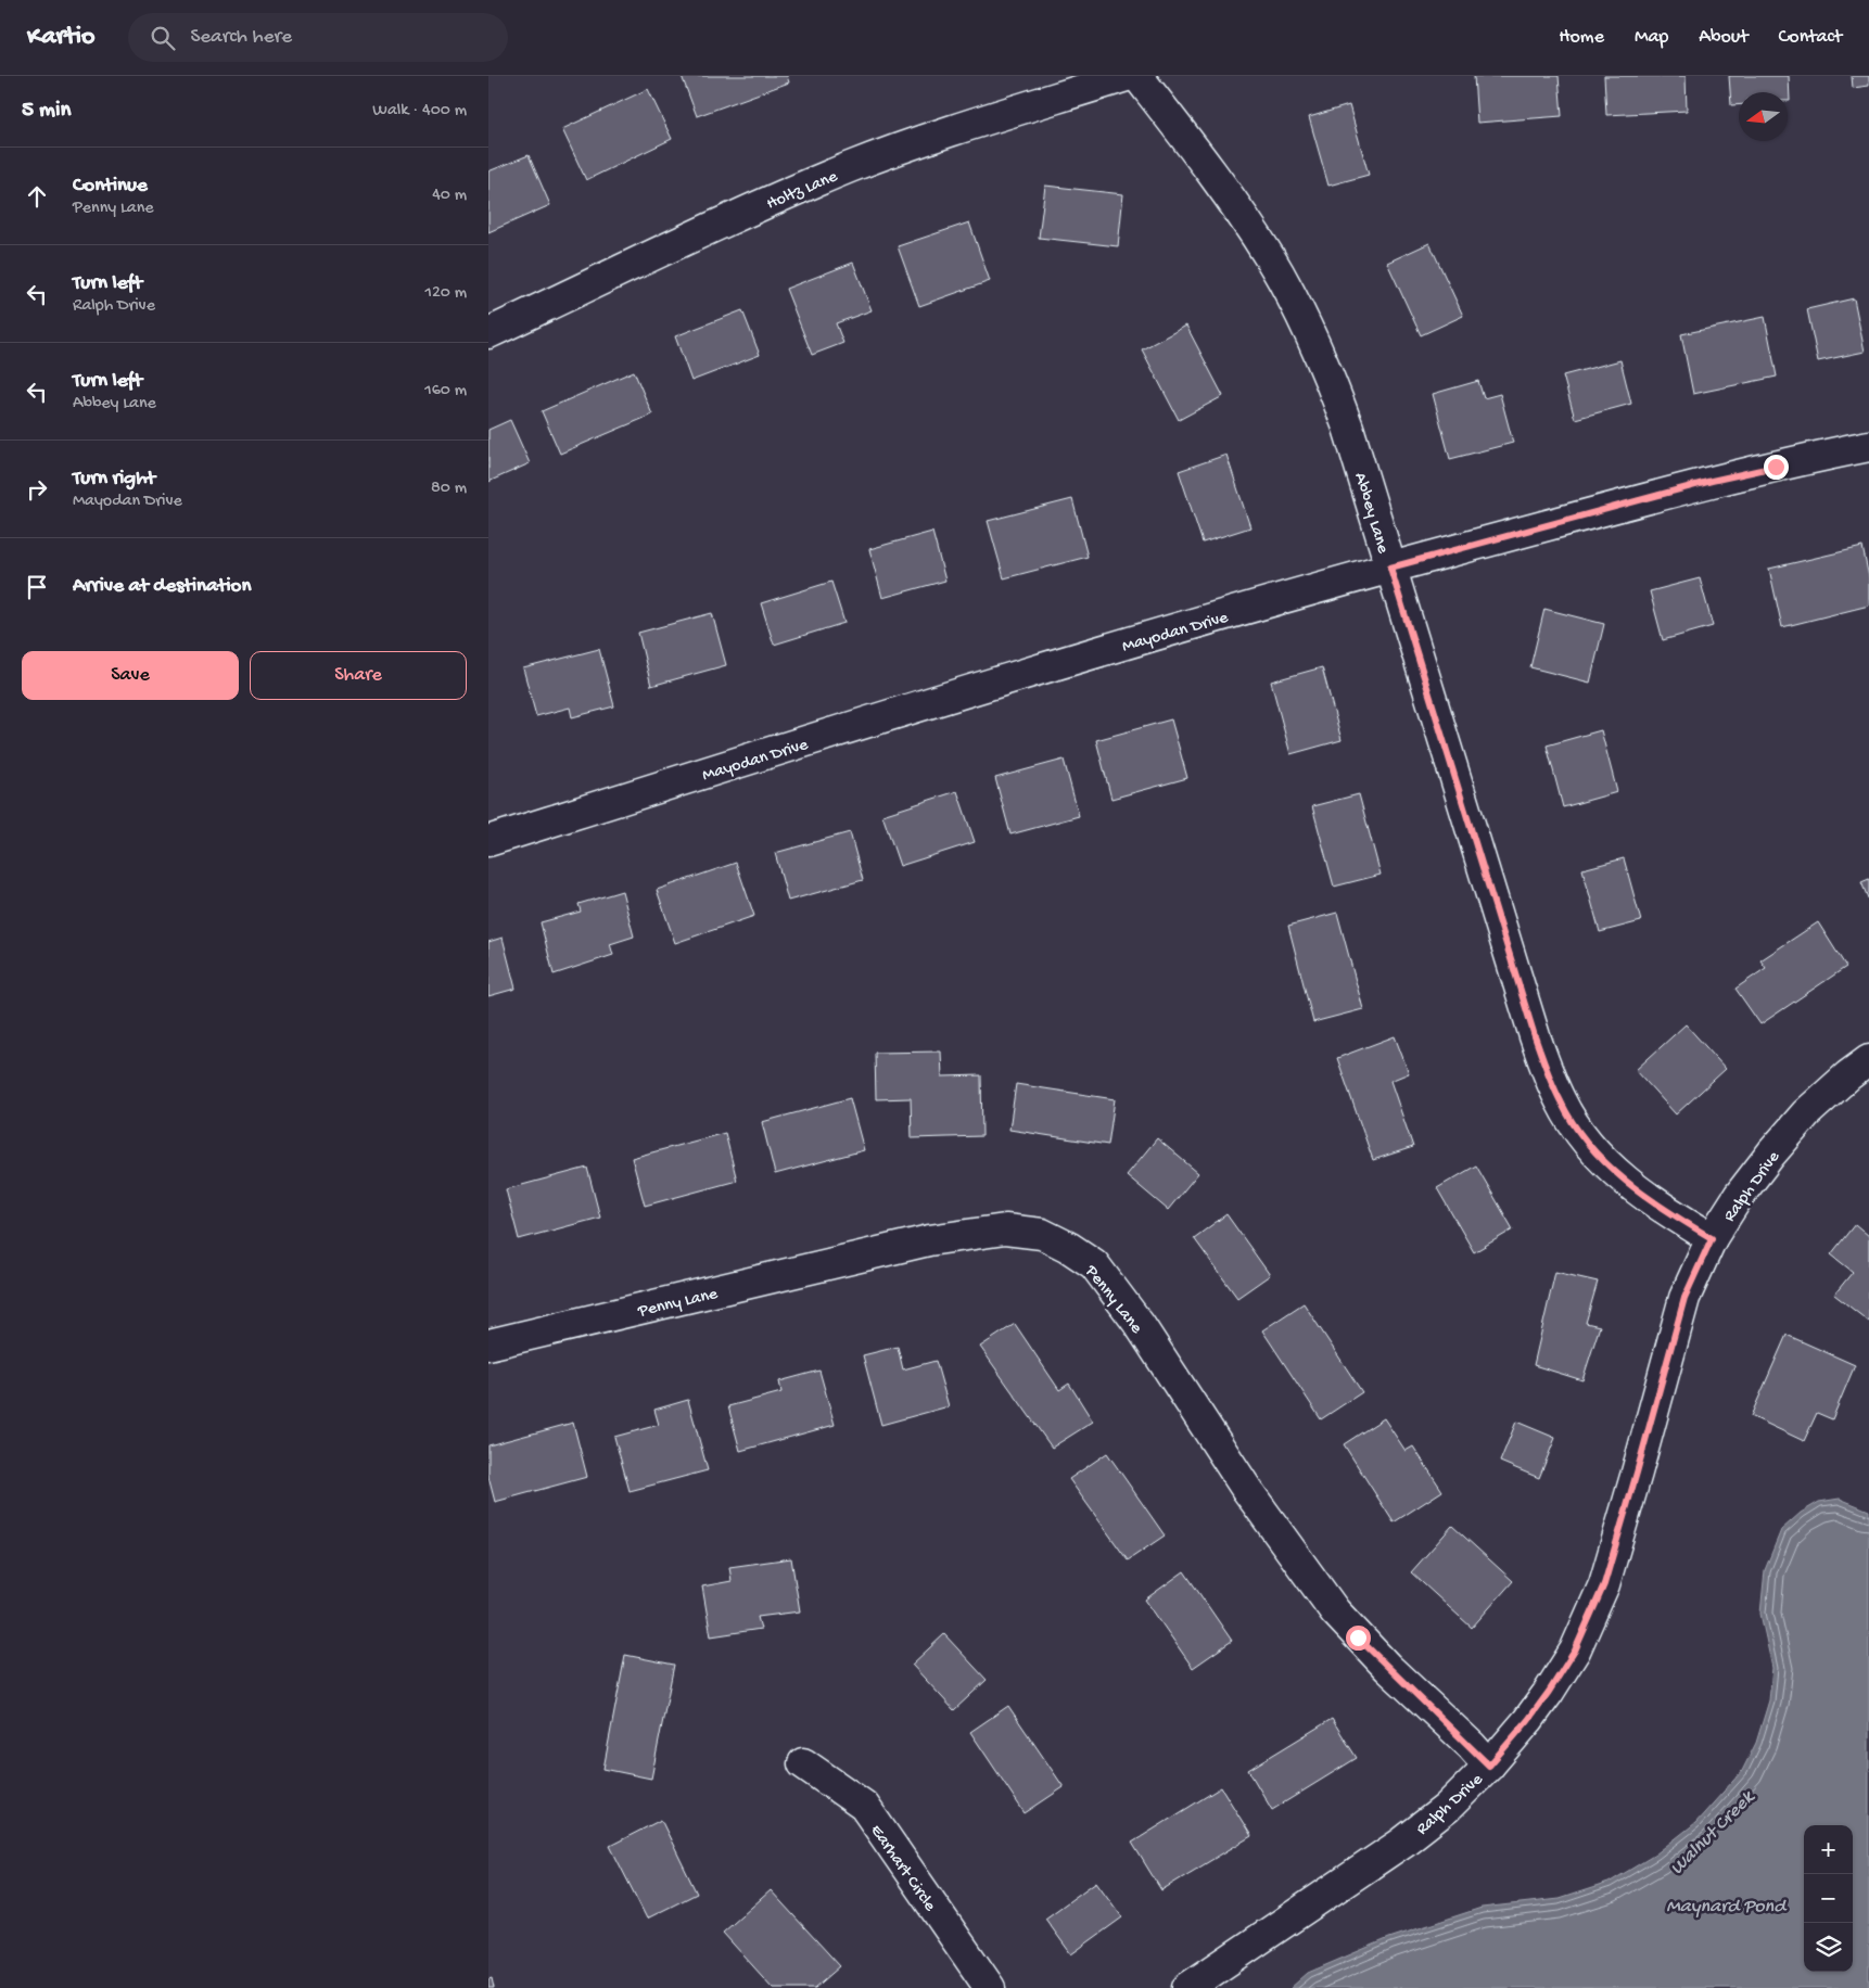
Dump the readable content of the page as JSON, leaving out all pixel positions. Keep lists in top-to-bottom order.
{
  "streets": {
    "street": [
      "Holtz Lane",
      "Abbey Lane",
      "Mayodan Drive",
      "Ralph Drive",
      "Penny Lane",
      "Earhart Circle"
    ]
  },
  "crossings": [
    ["Abbey Lane", "Mayodan Drive"],
    ["Abbey Lane", "Ralph Drive"],
    ["Ralph Drive", "Penny Lane"]
  ],
  "water": ["Walnut Creek", "Maynard Pond"],
  "north": "left",
  "page": {
    "header": "Kartio",
    "search": "Search here",
    "nav": [
      "Home",
      "Map",
      "About",
      "Contact"
    ],
    "heading": ["5 min", "Walk · 400 m"],
    "list": [
      ["Continue", "Penny Lane", "40 m"],
      ["Turn left", "Ralph Drive", "120 m"],
      ["Turn left", "Abbey Lane", "160 m"],
      ["Turn right", "Mayodan Drive", "80 m"],
      "Arrive at destination"
    ],
    "buttons": ["Save", "Share"],
    "map_buttons": ["+", "−"]
  }
}
